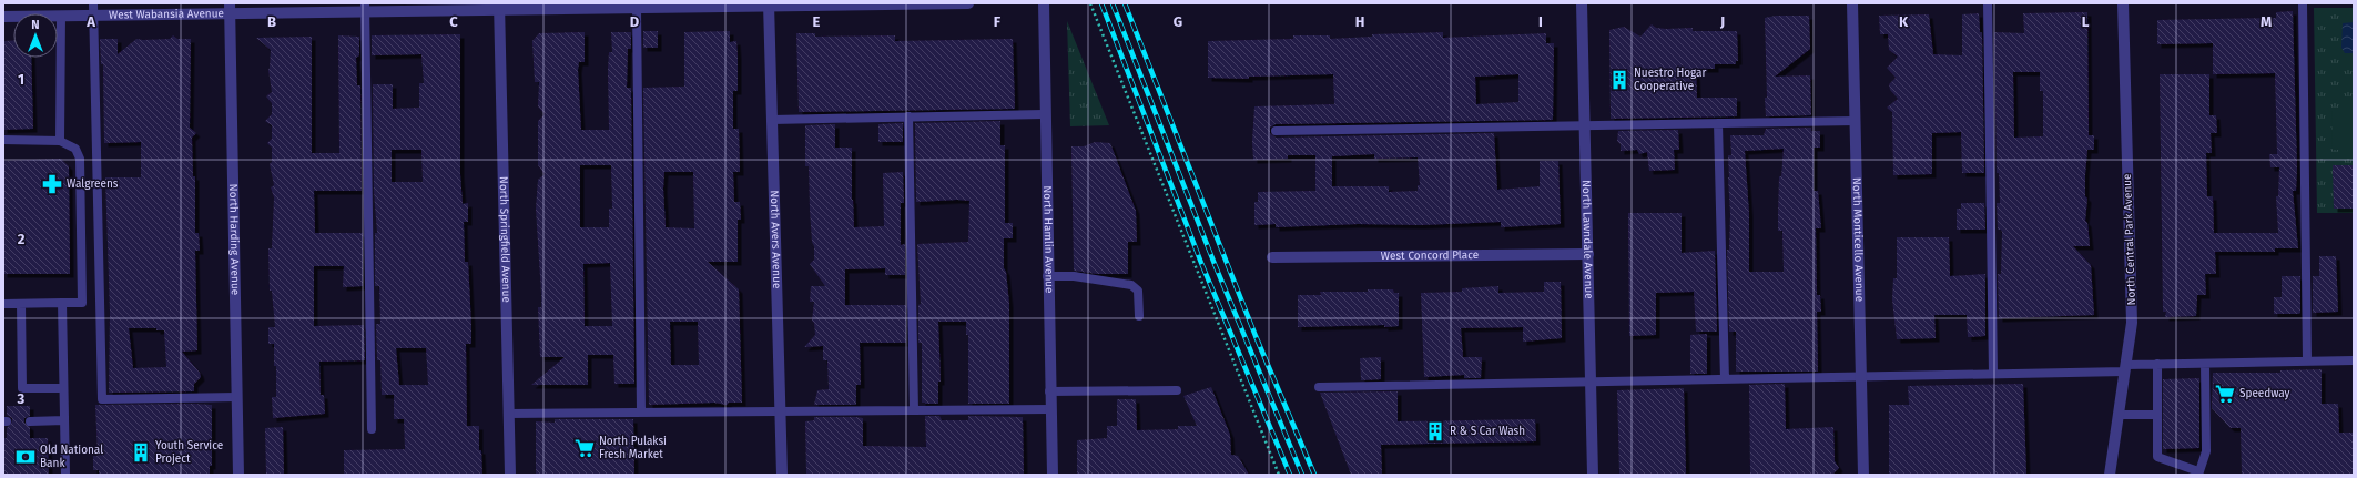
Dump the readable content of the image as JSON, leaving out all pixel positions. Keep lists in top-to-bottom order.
{
  "streets": {
    "street": [
      "West Wabansia Avenue",
      "North Harding Avenue",
      "North Springfield Avenue",
      "North Lawndale Avenue",
      "North Avers Avenue",
      "North Hamlin Avenue",
      "North Monticello Avenue",
      "North Central Park Avenue",
      "West Concord Place"
    ]
  },
  "crossings": [
    ["West Wabansia Avenue", "North Harding Avenue"],
    ["West Wabansia Avenue", "North Springfield Avenue"],
    ["West Wabansia Avenue", "North Avers Avenue"],
    ["North Lawndale Avenue", "West Concord Place"]
  ],
  "places": {
    "building": ["Nuestro Hogar Cooperative", "R & S Car Wash", "Youth Service Project"],
    "pharmacy": ["Walgreens"],
    "supermarket": ["Speedway", "North Pulaksi Fresh Market"],
    "bank": ["Old National Bank"]
  },
  "north": "top",
  "grid": {
    "columns": [
      "A",
      "B",
      "C",
      "D",
      "E",
      "F",
      "G",
      "H",
      "I",
      "J",
      "K",
      "L",
      "M"
    ],
    "rows": ["1", "2", "3"]
  }
}
